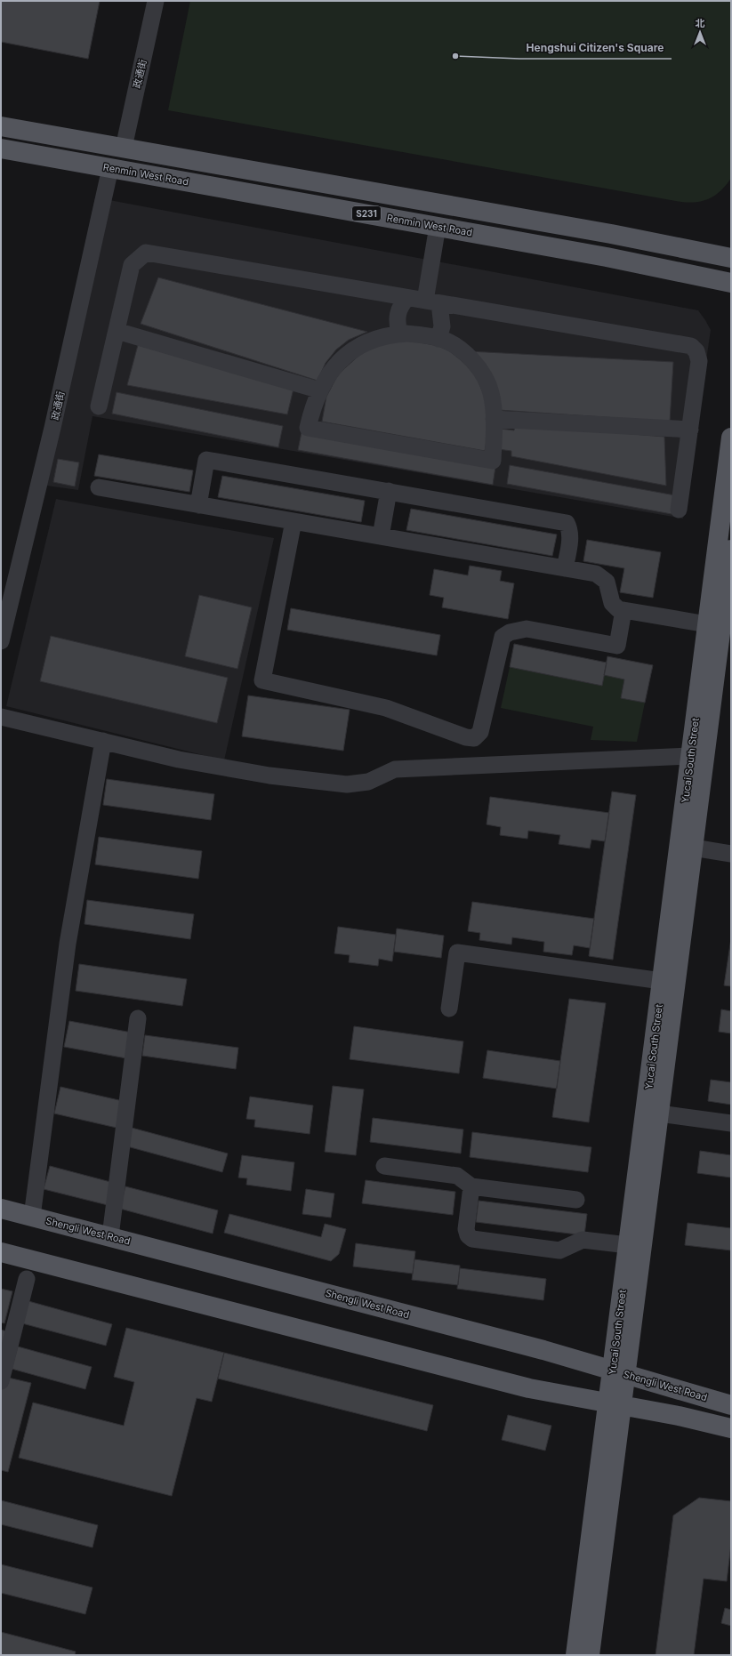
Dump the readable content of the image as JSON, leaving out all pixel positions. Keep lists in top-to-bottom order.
{
  "streets": {
    "main road": [
      "Renmin West Road",
      "S231",
      "Yucai South Street",
      "Shengli West Road"
    ],
    "street": ["政通街"]
  },
  "crossings": [
    ["政通街", "Renmin West Road"],
    ["政通街", "S231"],
    ["Yucai South Street", "Shengli West Road"]
  ],
  "places": ["Hengshui Citizen's Square"],
  "north": "top"
}
